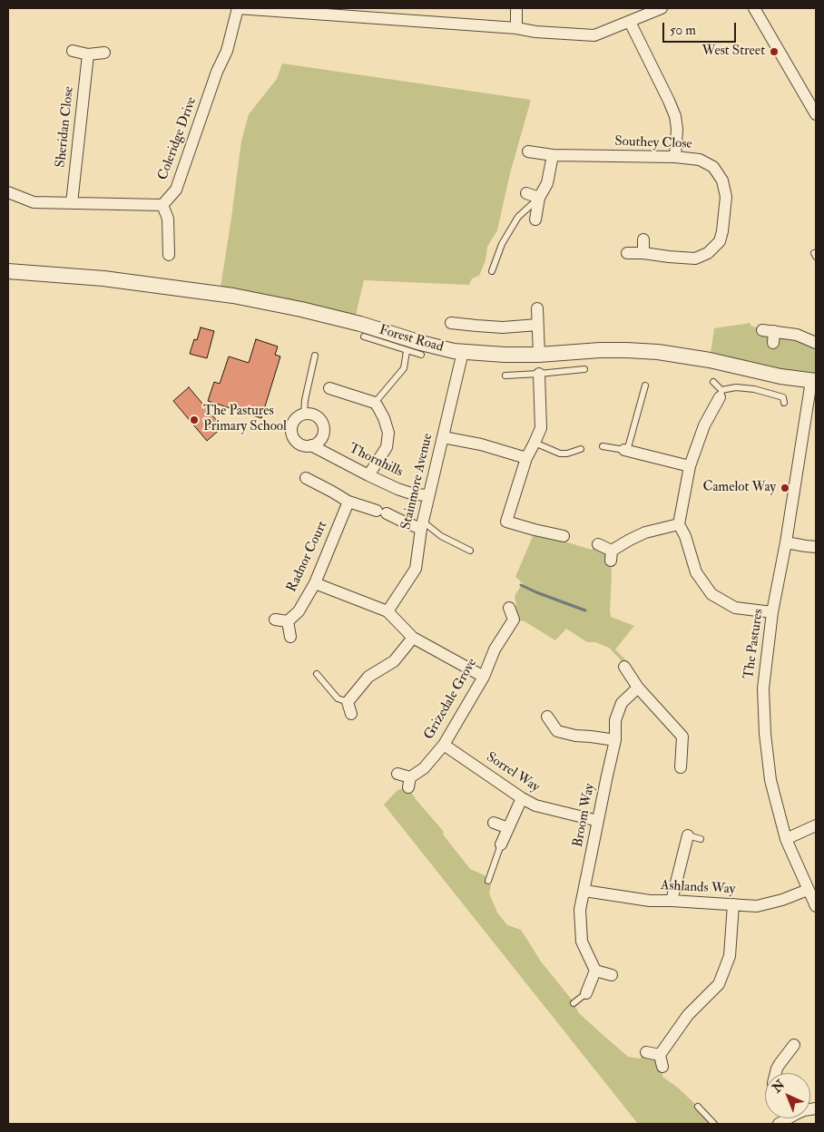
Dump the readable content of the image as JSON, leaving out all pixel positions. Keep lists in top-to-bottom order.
{
  "streets": {
    "street": [
      "Sheridan Close",
      "Coleridge Drive",
      "Southey Close",
      "Forest Road",
      "Thornhills",
      "Stainmore Avenue",
      "Radnor Court",
      "The Pastures",
      "Grizedale Grove",
      "Sorrel Way",
      "Broom Way",
      "Ashlands Way"
    ]
  },
  "crossings": [
    ["Forest Road", "Stainmore Avenue"],
    ["Forest Road", "The Pastures"],
    ["Thornhills", "Stainmore Avenue"],
    ["The Pastures", "Ashlands Way"],
    ["Grizedale Grove", "Sorrel Way"],
    ["Sorrel Way", "Broom Way"],
    ["Broom Way", "Ashlands Way"]
  ],
  "places": ["West Street", "The Pastures Primary School", "Camelot Way"],
  "scale_bar": "50 m",
  "north": "top left"
}
